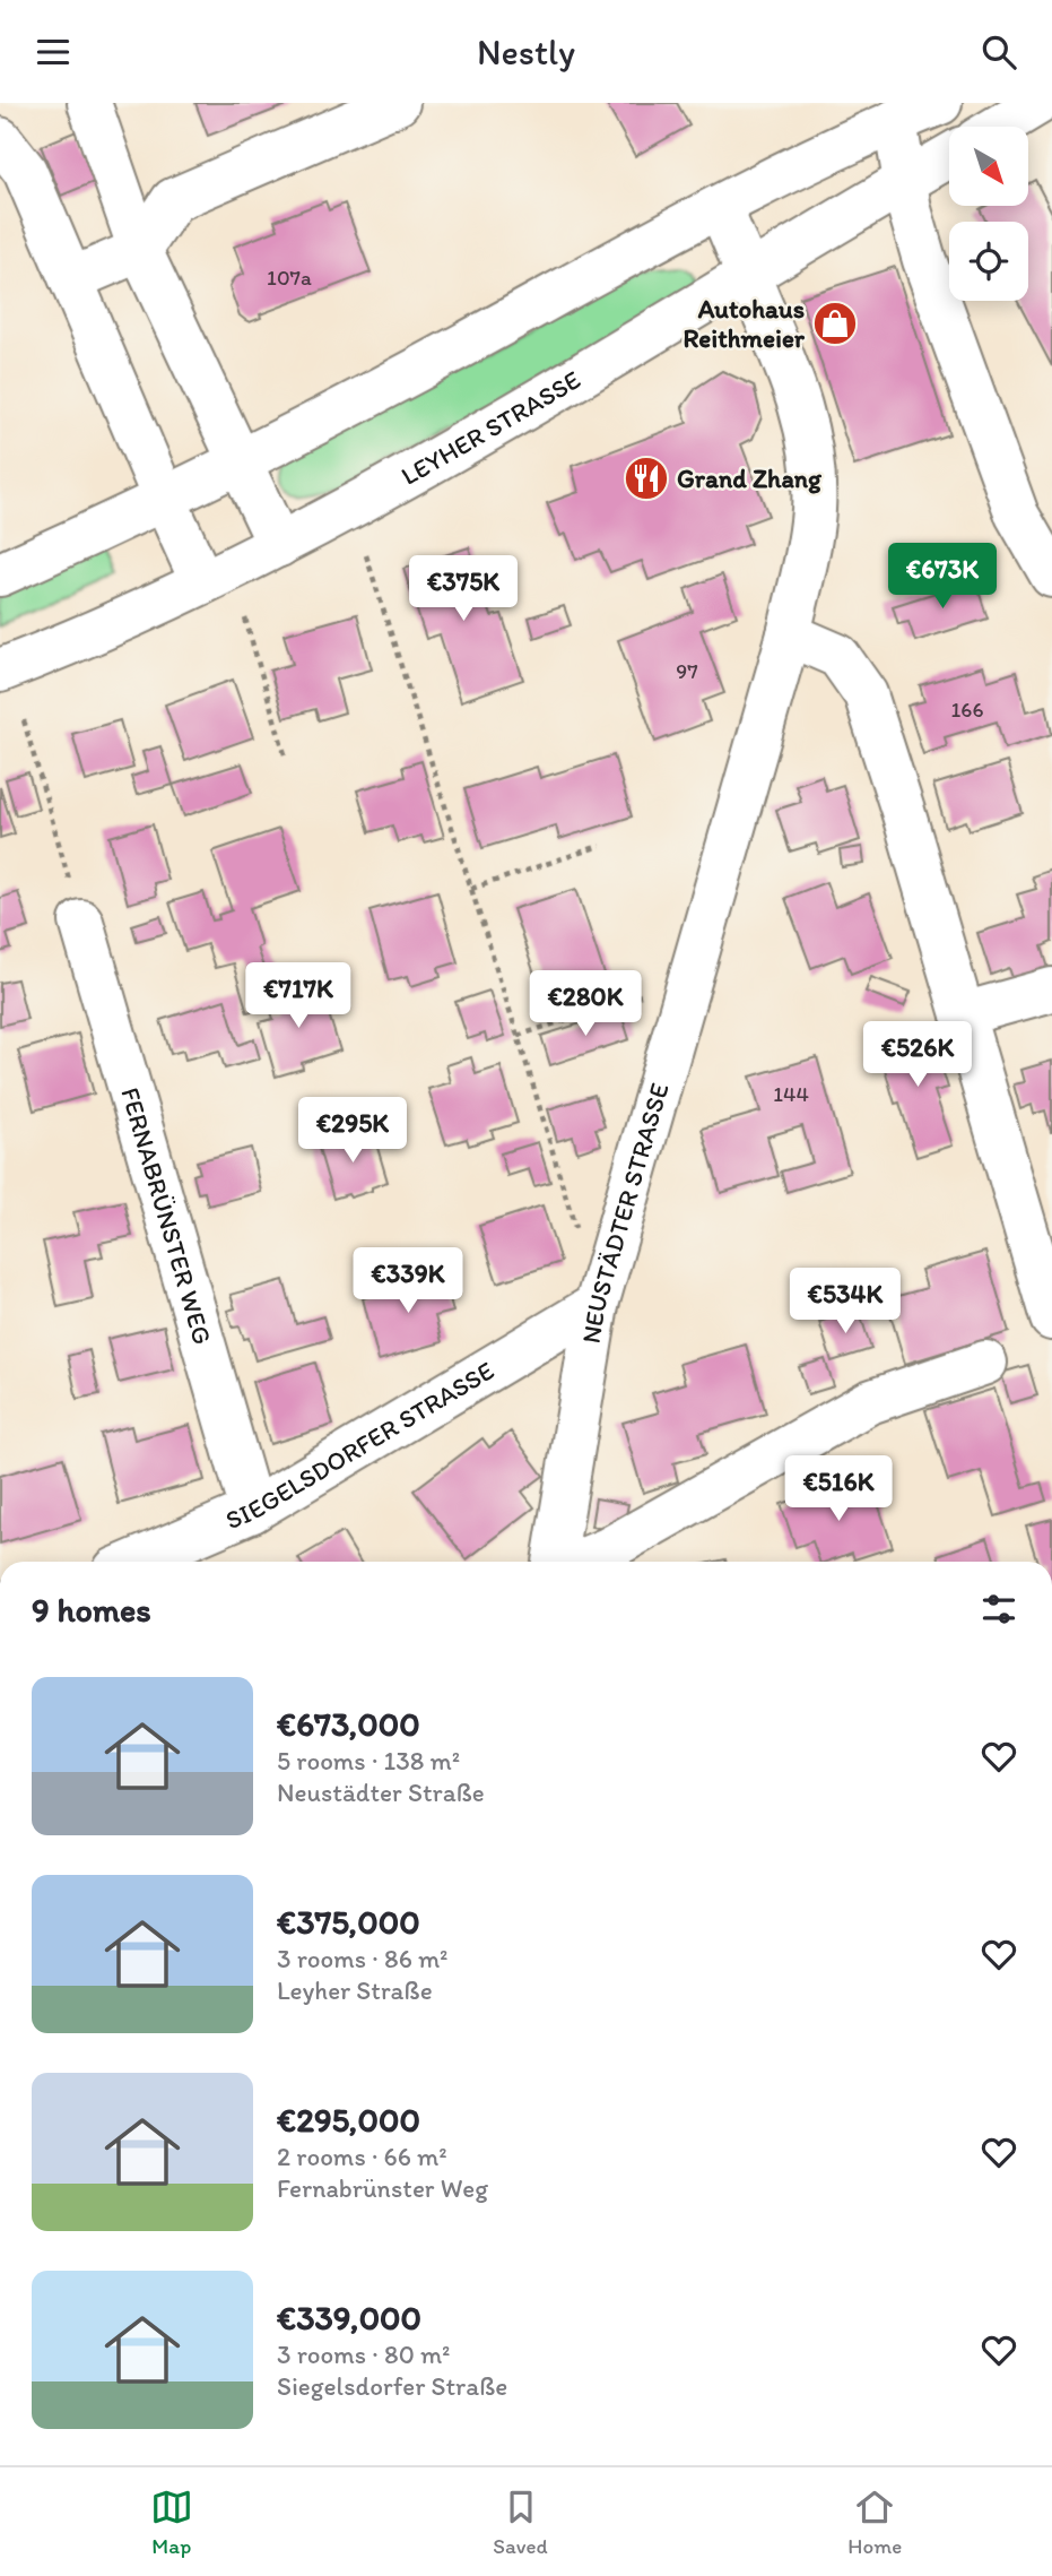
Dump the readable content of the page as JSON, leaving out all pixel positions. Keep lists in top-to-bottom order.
{
  "streets": {
    "street": [
      "LEYHER STRASSE",
      "NEUSTÄDTER STRASSE",
      "FERNABRÜNSTER WEG",
      "SIEGELSDORFER STRASSE"
    ]
  },
  "crossings": [
    ["LEYHER STRASSE", "NEUSTÄDTER STRASSE"],
    ["NEUSTÄDTER STRASSE", "SIEGELSDORFER STRASSE"],
    ["FERNABRÜNSTER WEG", "SIEGELSDORFER STRASSE"]
  ],
  "places": {
    "shop": ["Autohaus Reithmeier"],
    "restaurant": ["Grand Zhang"]
  },
  "house_numbers": [
    "107a",
    "97",
    "166",
    "144"
  ],
  "north": "bottom right",
  "page": {
    "header": "Nestly",
    "price": [
      "€673K",
      "€375K",
      "€717K",
      "€280K",
      "€526K",
      "€295K",
      "€339K",
      "€534K",
      "€516K"
    ],
    "heading": "9 homes",
    "list": [
      {
        "name": "€673,000",
        "note": "5 rooms · 138 m² · Neustädter Straße"
      },
      {
        "name": "€375,000",
        "note": "3 rooms · 86 m² · Leyher Straße"
      },
      {
        "name": "€295,000",
        "note": "2 rooms · 66 m² · Fernabrünster Weg"
      },
      {
        "name": "€339,000",
        "note": "3 rooms · 80 m² · Siegelsdorfer Straße"
      }
    ],
    "tabs": ["Map", "Saved", "Home"]
  }
}
